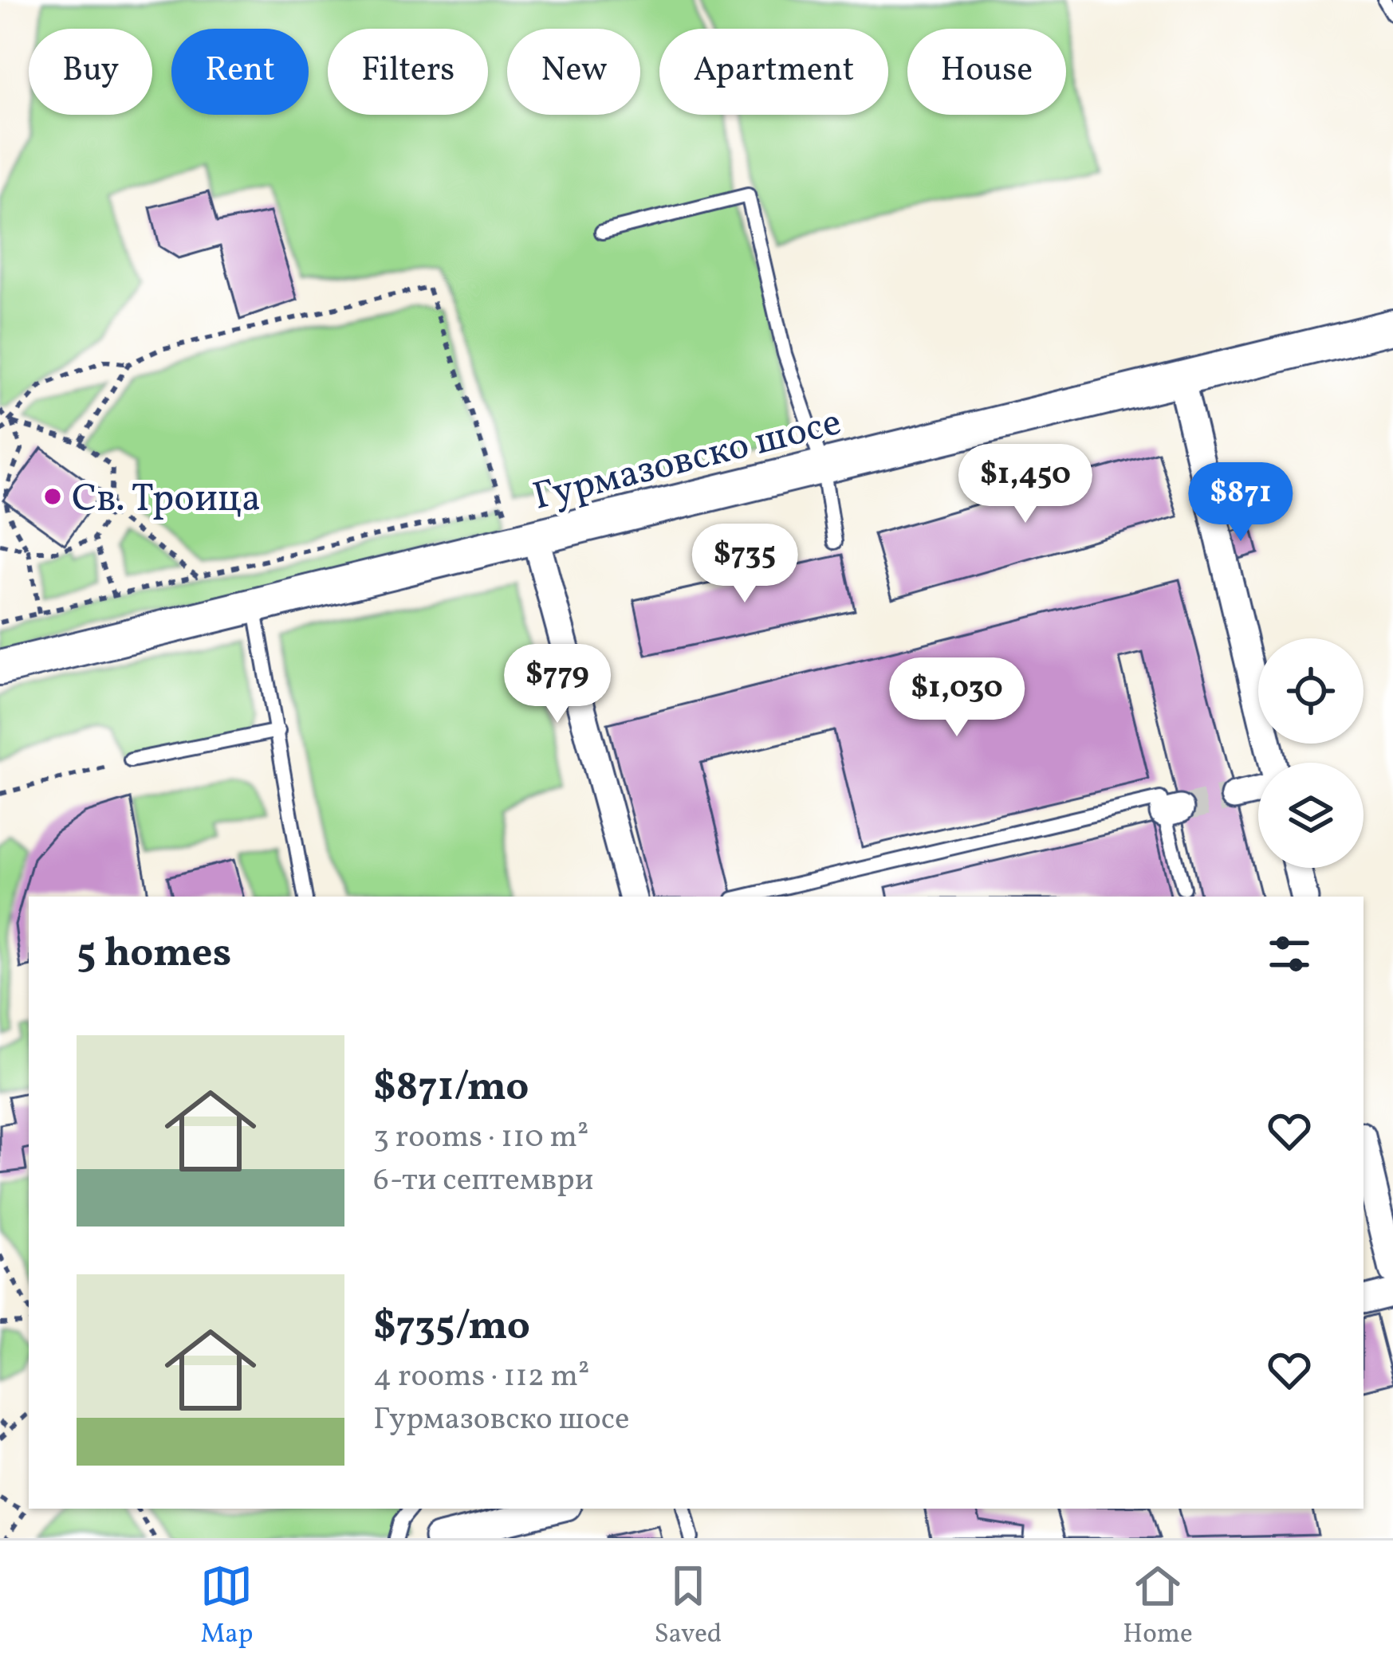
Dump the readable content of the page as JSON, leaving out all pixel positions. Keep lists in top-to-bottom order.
{
  "streets": {
    "street": ["Гурмазовско шосе"]
  },
  "places": ["Св. Троица"],
  "page": {
    "chip": [
      "Buy",
      "Rent",
      "Filters",
      "New",
      "Apartment",
      "House"
    ],
    "price": [
      "$1,450",
      "$871",
      "$735",
      "$779",
      "$1,030"
    ],
    "heading": "5 homes",
    "list": [
      {
        "name": "$871/mo",
        "note": "3 rooms · 110 m² · 6-ти септември"
      },
      {
        "name": "$735/mo",
        "note": "4 rooms · 112 m² · Гурмазовско шосе"
      }
    ],
    "tabs": ["Map", "Saved", "Home"]
  }
}
